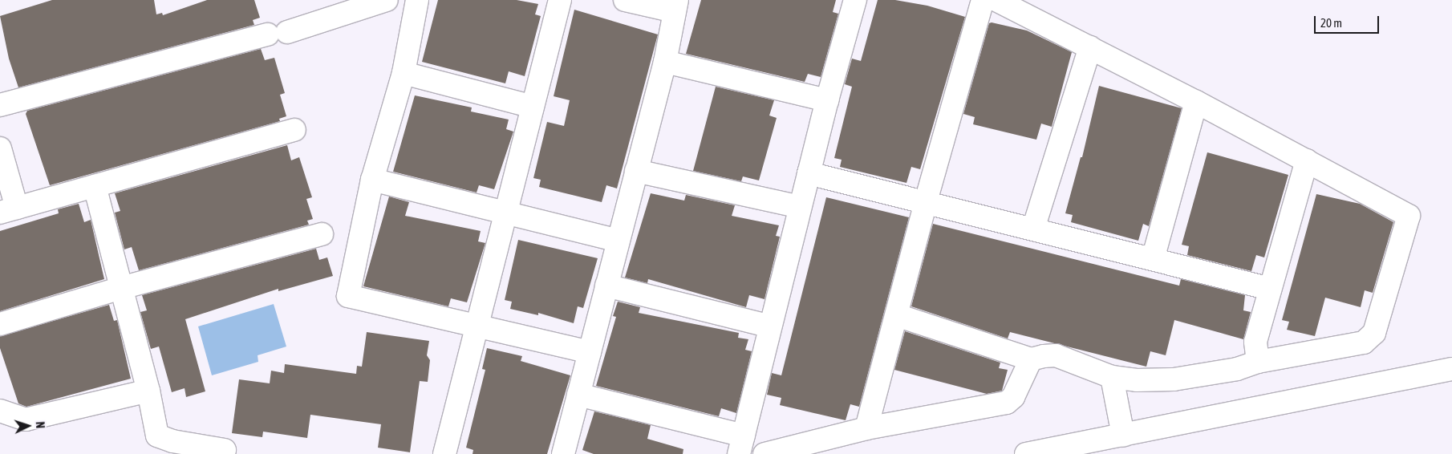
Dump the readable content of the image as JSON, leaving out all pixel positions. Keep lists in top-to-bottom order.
{
  "scale_bar": "20 m",
  "north": "right"
}
